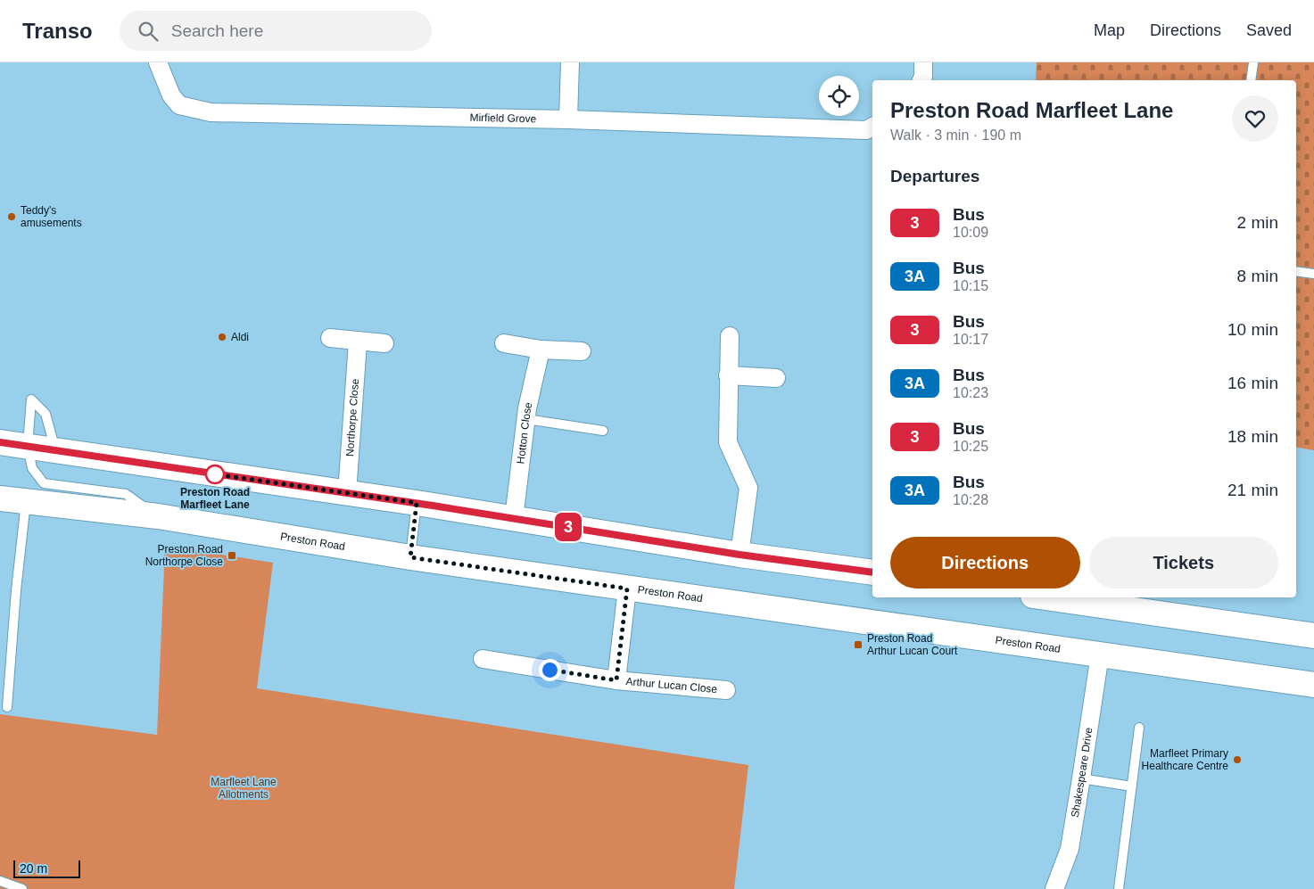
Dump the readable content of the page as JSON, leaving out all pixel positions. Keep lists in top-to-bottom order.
{
  "streets": {
    "street": [
      "Mirfield Grove",
      "Northorpe Close",
      "Hotton Close",
      "Preston Road",
      "Arthur Lucan Close",
      "Shakespeare Drive"
    ]
  },
  "crossings": [
    ["Preston Road", "Arthur Lucan Close"],
    ["Preston Road", "Shakespeare Drive"]
  ],
  "parks": ["Marfleet Lane Allotments"],
  "places": {
    "other": [
      "Teddy's amusements",
      "Aldi",
      "Preston Road Marfleet Lane",
      "Marfleet Primary Healthcare Centre"
    ],
    "transit": ["Preston Road Northorpe Close", "Preston Road Arthur Lucan Court"]
  },
  "lines": ["bus line 3"],
  "scale_bar": "20 m",
  "page": {
    "header": "Transo",
    "search": "Search here",
    "nav": ["Map", "Directions", "Saved"],
    "on_map": "3",
    "heading": [
      ["Preston Road Marfleet Lane", "Walk · 3 min · 190 m"],
      "Departures"
    ],
    "list": [
      {
        "mark": "3",
        "name": "Bus",
        "note": "10:09",
        "value": "2 min"
      },
      {
        "mark": "3A",
        "name": "Bus",
        "note": "10:15",
        "value": "8 min"
      },
      {
        "mark": "3",
        "name": "Bus",
        "note": "10:17",
        "value": "10 min"
      },
      {
        "mark": "3A",
        "name": "Bus",
        "note": "10:23",
        "value": "16 min"
      },
      {
        "mark": "3",
        "name": "Bus",
        "note": "10:25",
        "value": "18 min"
      },
      {
        "mark": "3A",
        "name": "Bus",
        "note": "10:28",
        "value": "21 min"
      }
    ],
    "buttons": ["Directions", "Tickets"],
    "scale": "20 m"
  }
}
